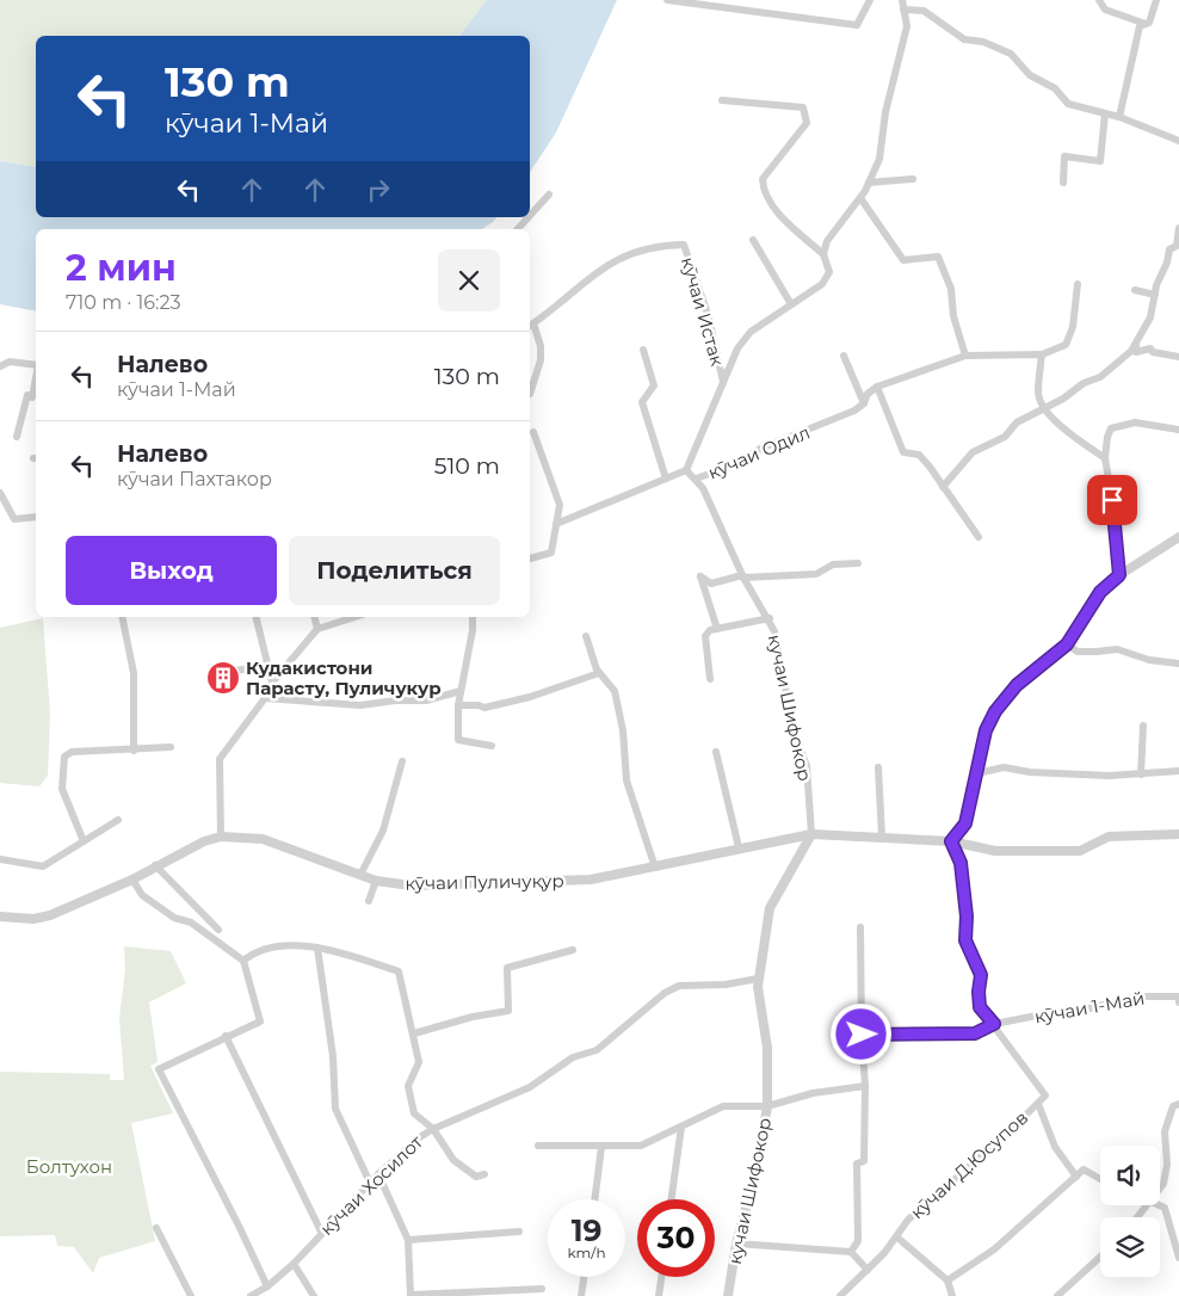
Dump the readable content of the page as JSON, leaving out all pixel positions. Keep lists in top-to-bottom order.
{
  "streets": {
    "street": [
      "кӯчаи Истак",
      "кӯчаи Одил",
      "кучаи Шифокор",
      "кӯчаи Пуличуқур",
      "кӯчаи 1-Май",
      "кӯчаи Д.Юсупов",
      "кӯчаи Хосилот"
    ]
  },
  "crossings": [
    ["кӯчаи Истак", "кӯчаи Одил"],
    ["кӯчаи Одил", "кучаи Шифокор"],
    ["кучаи Шифокор", "кӯчаи Пуличуқур"],
    ["кучаи Шифокор", "кӯчаи Хосилот"],
    ["кӯчаи 1-Май", "кӯчаи Д.Юсупов"]
  ],
  "parks": ["Болтухон"],
  "places": {
    "building": ["Кудакистони Парасту, Пуличукур"]
  },
  "page": {
    "turn": ["130 m", "кӯчаи 1-Май"],
    "heading": ["2 мин", "710 m · 16:23"],
    "list": [
      {
        "name": "Налево",
        "note": "кӯчаи 1-Май",
        "value": "130 m"
      },
      {
        "name": "Налево",
        "note": "кӯчаи Пахтакор",
        "value": "510 m"
      }
    ],
    "buttons": ["Выход", "Поделиться"],
    "speed": "19 km/h",
    "limit": "30"
  }
}
